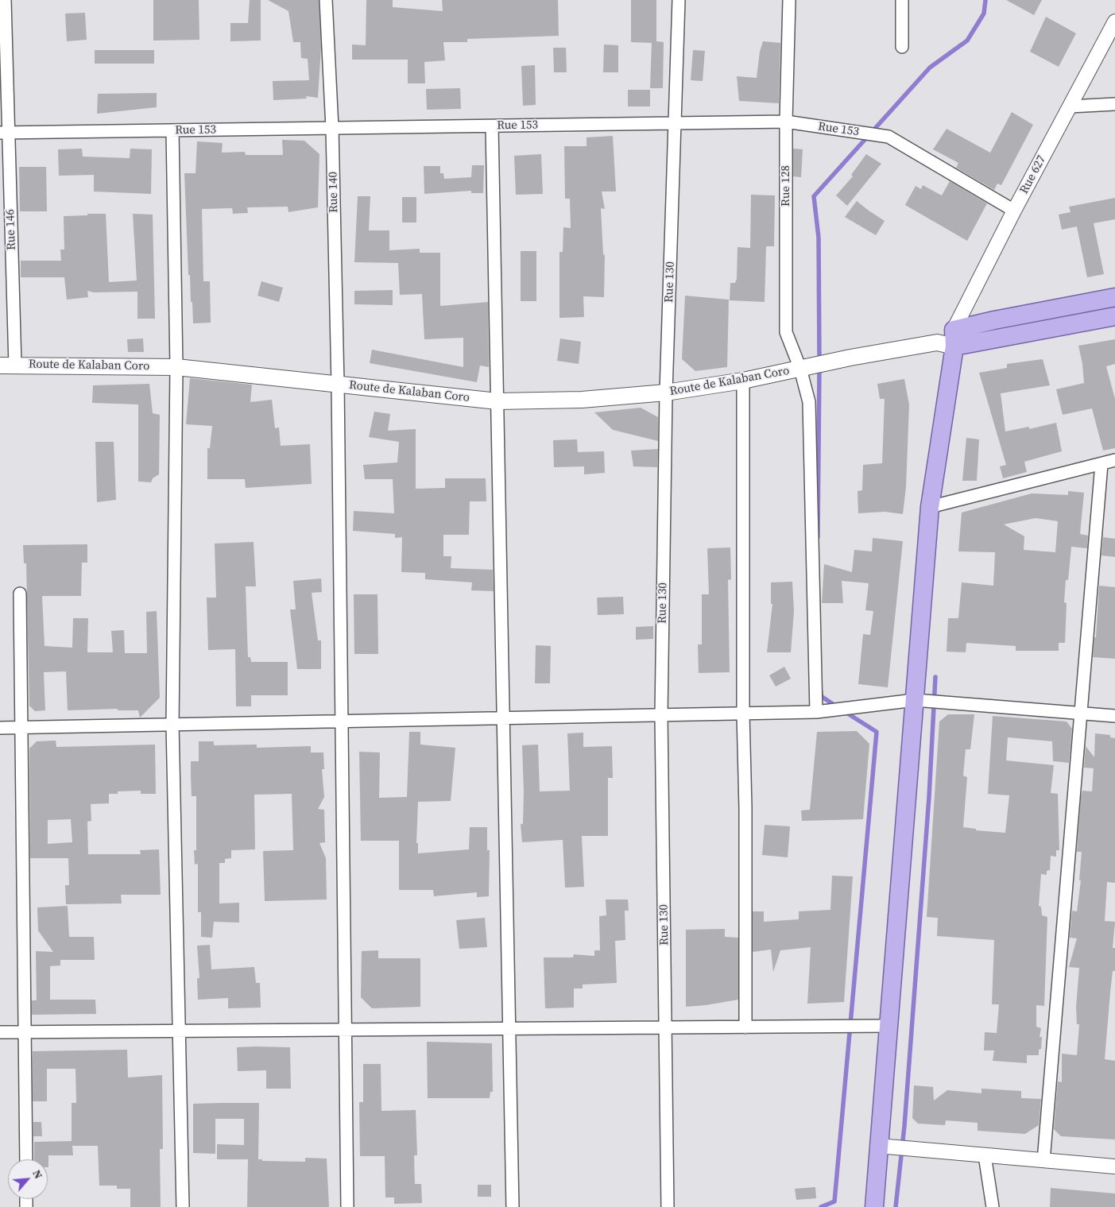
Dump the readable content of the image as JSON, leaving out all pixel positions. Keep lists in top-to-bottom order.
{
  "streets": {
    "main road": ["Route de Kalaban Coro"],
    "street": [
      "Rue 153",
      "Rue 627",
      "Rue 128",
      "Rue 140",
      "Rue 146",
      "Rue 130"
    ]
  },
  "crossings": [
    ["Rue 153", "Rue 627"],
    ["Rue 153", "Rue 128"],
    ["Rue 153", "Rue 140"],
    ["Rue 153", "Rue 146"],
    ["Rue 153", "Rue 130"],
    ["Rue 627", "Route de Kalaban Coro"],
    ["Rue 128", "Route de Kalaban Coro"],
    ["Rue 140", "Route de Kalaban Coro"],
    ["Rue 146", "Route de Kalaban Coro"],
    ["Rue 130", "Route de Kalaban Coro"]
  ],
  "north": "top right"
}
